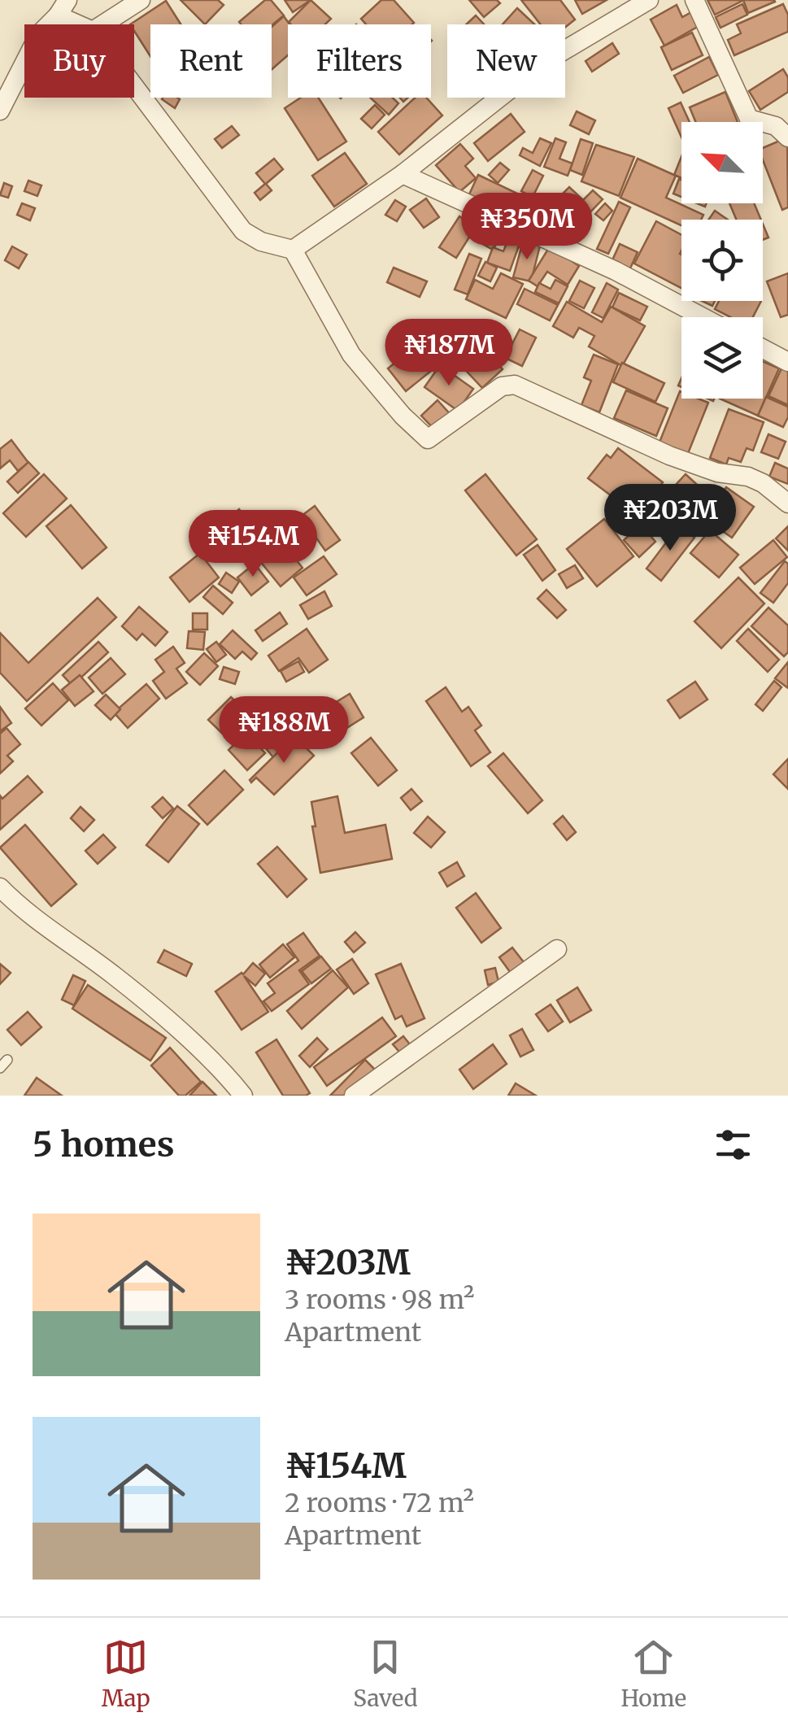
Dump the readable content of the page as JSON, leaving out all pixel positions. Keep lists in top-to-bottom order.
{
  "north": "top left",
  "page": {
    "chip": [
      "Buy",
      "Rent",
      "Filters",
      "New"
    ],
    "price": [
      "₦350M",
      "₦187M",
      "₦203M",
      "₦154M",
      "₦188M"
    ],
    "heading": "5 homes",
    "list": [
      {
        "name": "₦203M",
        "note": "3 rooms · 98 m² · Apartment"
      },
      {
        "name": "₦154M",
        "note": "2 rooms · 72 m² · Apartment"
      }
    ],
    "tabs": ["Map", "Saved", "Home"]
  }
}
